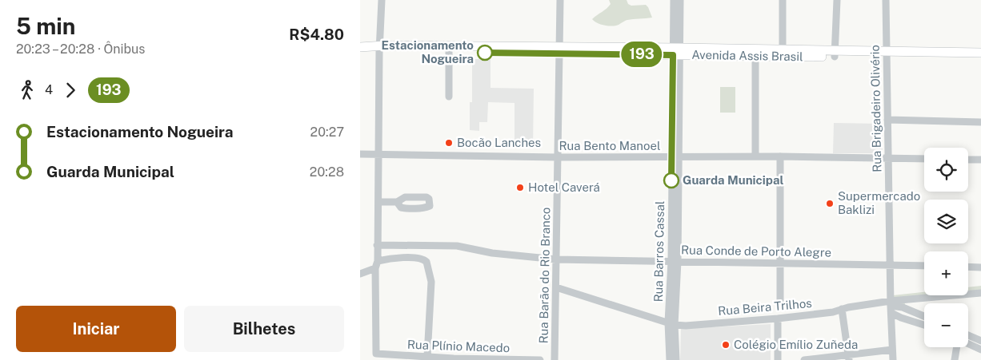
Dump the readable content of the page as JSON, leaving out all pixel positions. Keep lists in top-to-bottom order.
{
  "streets": {
    "main road": ["Avenida Assis Brasil"],
    "street": [
      "Rua Brigadeiro Olivério",
      "Rua Bento Manoel",
      "Rua Barros Cassal",
      "Rua Conde de Porto Alegre",
      "Rua Barão do Rio Branco",
      "Rua Beira Trilhos",
      "Rua Plínio Macedo"
    ]
  },
  "crossings": [
    ["Avenida Assis Brasil", "Rua Brigadeiro Olivério"],
    ["Avenida Assis Brasil", "Rua Barros Cassal"],
    ["Avenida Assis Brasil", "Rua Barão do Rio Branco"],
    ["Rua Brigadeiro Olivério", "Rua Bento Manoel"],
    ["Rua Brigadeiro Olivério", "Rua Conde de Porto Alegre"],
    ["Rua Brigadeiro Olivério", "Rua Beira Trilhos"],
    ["Rua Bento Manoel", "Rua Barros Cassal"],
    ["Rua Bento Manoel", "Rua Barão do Rio Branco"],
    ["Rua Barros Cassal", "Rua Conde de Porto Alegre"],
    ["Rua Barros Cassal", "Rua Beira Trilhos"],
    ["Rua Conde de Porto Alegre", "Rua Barão do Rio Branco"],
    ["Rua Barão do Rio Branco", "Rua Beira Trilhos"]
  ],
  "places": [
    "Estacionamento Nogueira",
    "Bocão Lanches",
    "Guarda Municipal",
    "Hotel Caverá",
    "Supermercado Baklizi",
    "Colégio Emílio Zuñeda"
  ],
  "lines": ["bus line 193"],
  "page": {
    "heading": ["5 min", "20:23 – 20:28 · Ônibus", "R$4.80"],
    "on_map": "193",
    "legs": ["4", "193"],
    "list": [
      {
        "name": "Estacionamento Nogueira",
        "value": "20:27"
      },
      {
        "name": "Guarda Municipal",
        "value": "20:28"
      }
    ],
    "map_buttons": ["+", "−"],
    "buttons": ["Iniciar", "Bilhetes"]
  }
}
